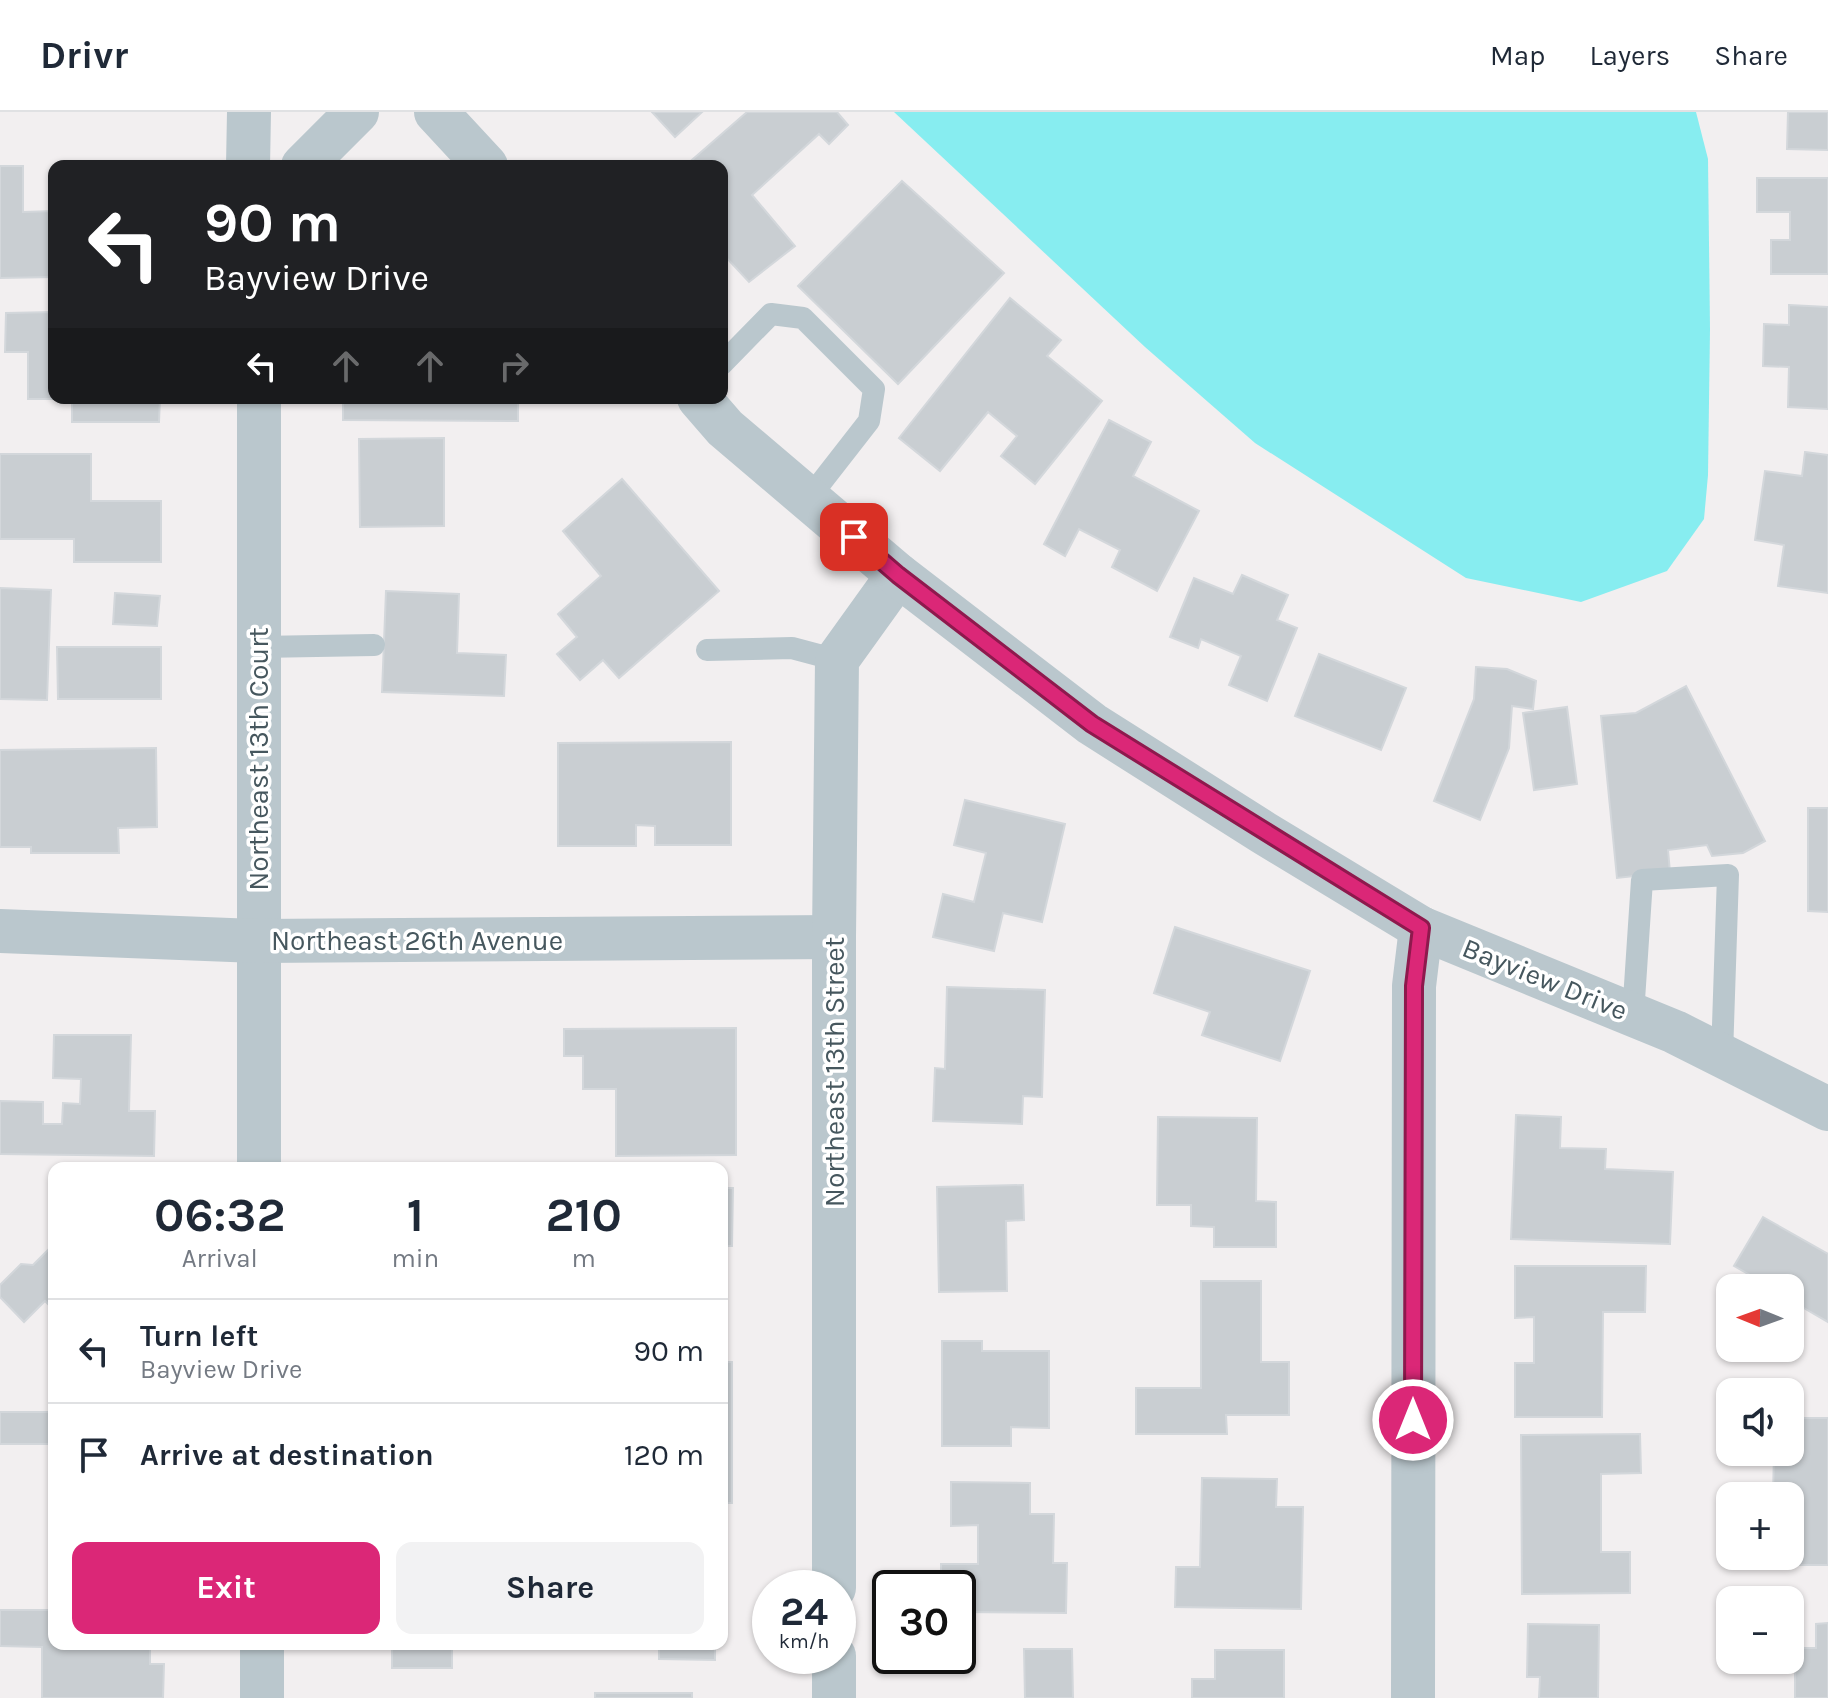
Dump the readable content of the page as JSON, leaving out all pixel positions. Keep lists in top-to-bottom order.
{
  "streets": {
    "street": [
      "Northeast 13th Court",
      "Northeast 26th Avenue",
      "Bayview Drive",
      "Northeast 13th Street"
    ]
  },
  "crossings": [
    ["Northeast 13th Court", "Northeast 26th Avenue"],
    ["Northeast 26th Avenue", "Northeast 13th Street"]
  ],
  "north": "left",
  "page": {
    "header": "Drivr",
    "nav": ["Map", "Layers", "Share"],
    "turn": ["90 m", "Bayview Drive"],
    "eta": [
      "06:32",
      "Arrival",
      "1",
      "min",
      "210",
      "m"
    ],
    "map_buttons": ["+", "−"],
    "list": [
      {
        "name": "Turn left",
        "note": "Bayview Drive",
        "value": "90 m"
      },
      {
        "name": "Arrive at destination",
        "value": "120 m"
      }
    ],
    "buttons": ["Exit", "Share"],
    "speed": "24 km/h",
    "limit": "30"
  }
}
